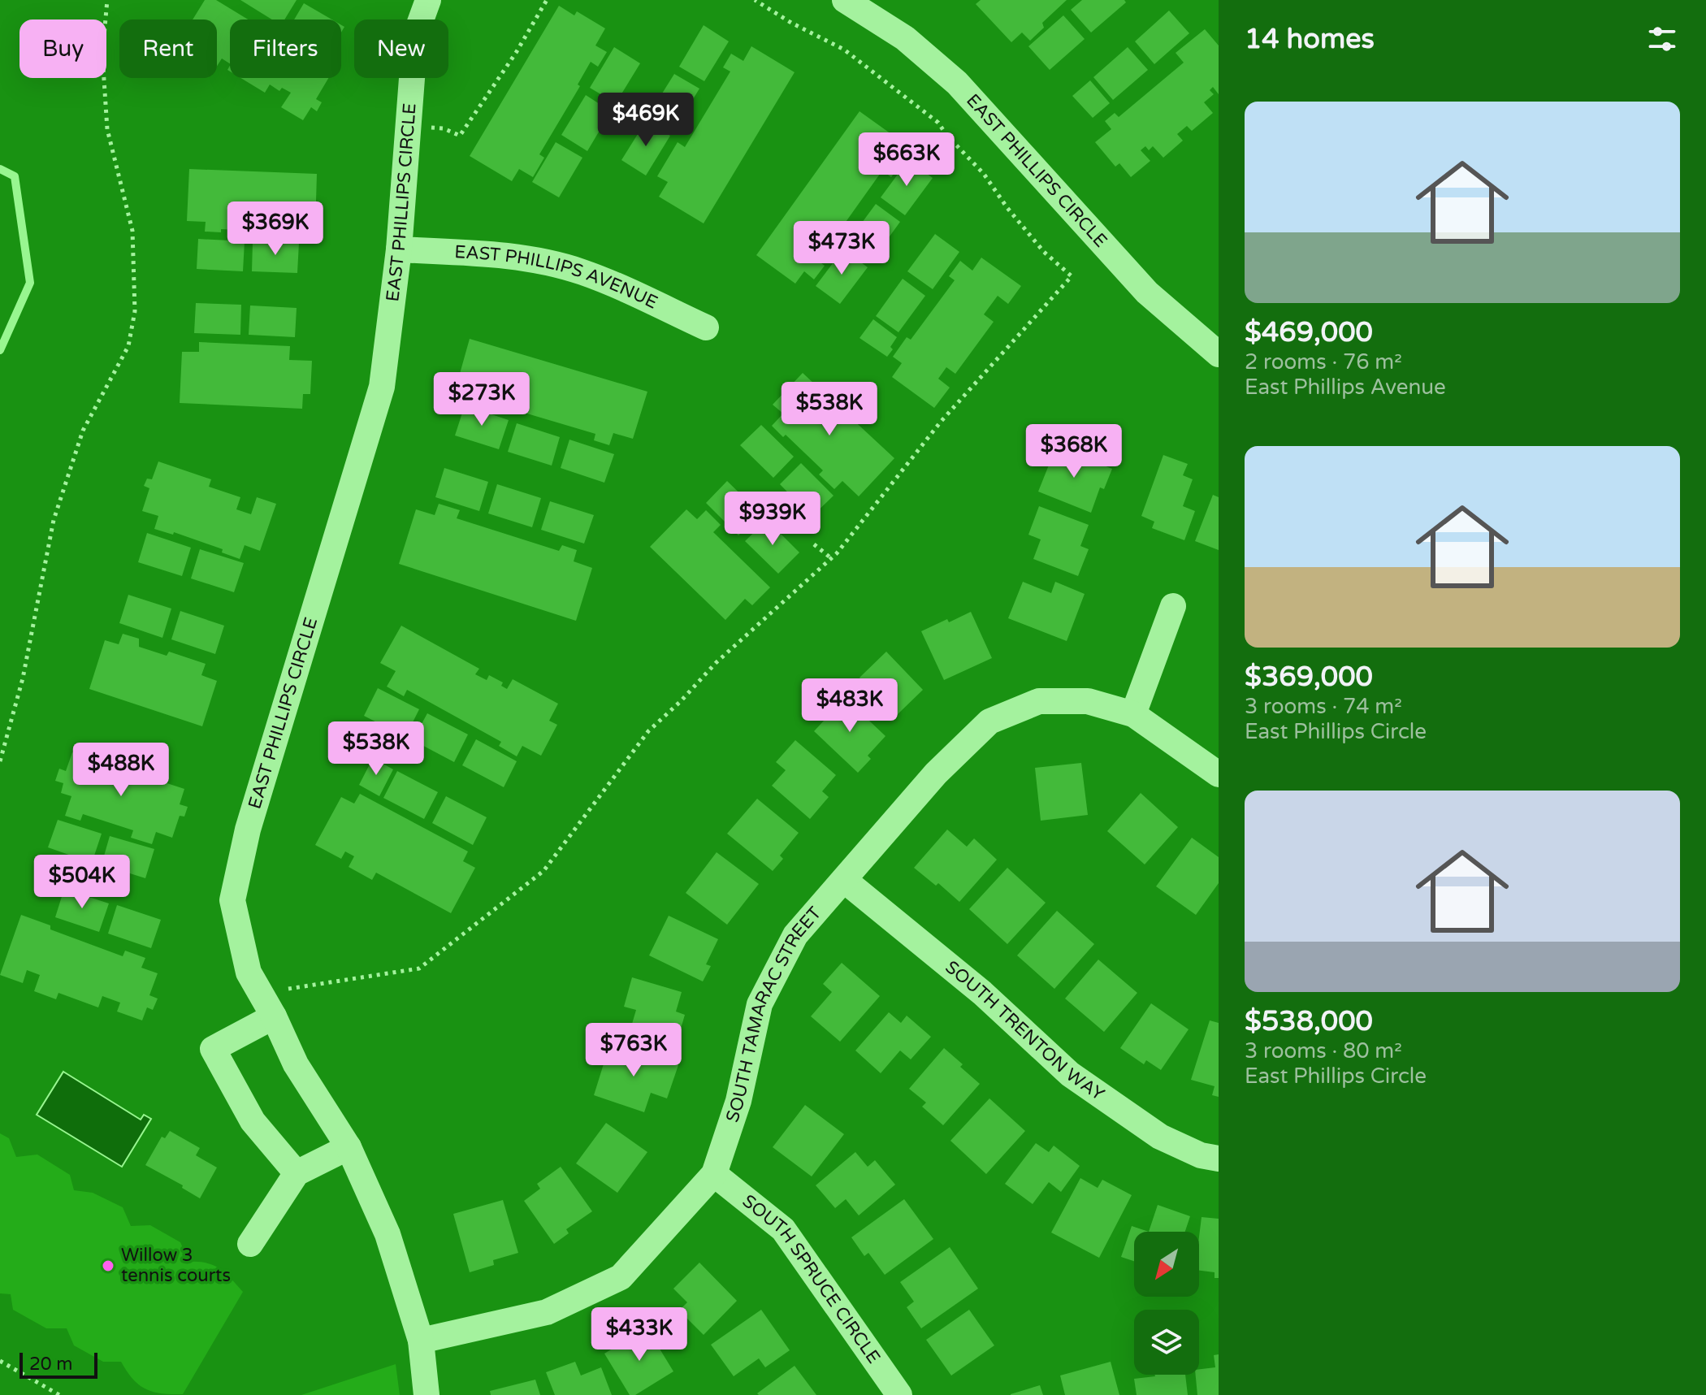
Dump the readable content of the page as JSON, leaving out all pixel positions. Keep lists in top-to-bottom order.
{
  "streets": {
    "street": [
      "EAST PHILLIPS CIRCLE",
      "EAST PHILLIPS AVENUE",
      "SOUTH TAMARAC STREET",
      "SOUTH TRENTON WAY",
      "SOUTH SPRUCE CIRCLE"
    ]
  },
  "crossings": [
    ["EAST PHILLIPS CIRCLE", "EAST PHILLIPS AVENUE"],
    ["EAST PHILLIPS CIRCLE", "SOUTH TAMARAC STREET"],
    ["SOUTH TAMARAC STREET", "SOUTH TRENTON WAY"],
    ["SOUTH TAMARAC STREET", "SOUTH SPRUCE CIRCLE"]
  ],
  "places": ["Willow 3 tennis courts"],
  "scale_bar": "20 m",
  "north": "bottom left",
  "page": {
    "heading": "14 homes",
    "chip": [
      "Buy",
      "Rent",
      "Filters",
      "New"
    ],
    "list": [
      {
        "name": "$469,000",
        "note": "2 rooms · 76 m² · East Phillips Avenue"
      },
      {
        "name": "$369,000",
        "note": "3 rooms · 74 m² · East Phillips Circle"
      },
      {
        "name": "$538,000",
        "note": "3 rooms · 80 m² · East Phillips Circle"
      }
    ],
    "price": [
      "$469K",
      "$663K",
      "$369K",
      "$473K",
      "$273K",
      "$538K",
      "$368K",
      "$939K",
      "$483K",
      "$538K",
      "$488K",
      "$504K",
      "$763K",
      "$433K"
    ],
    "scale": "20 m"
  }
}
